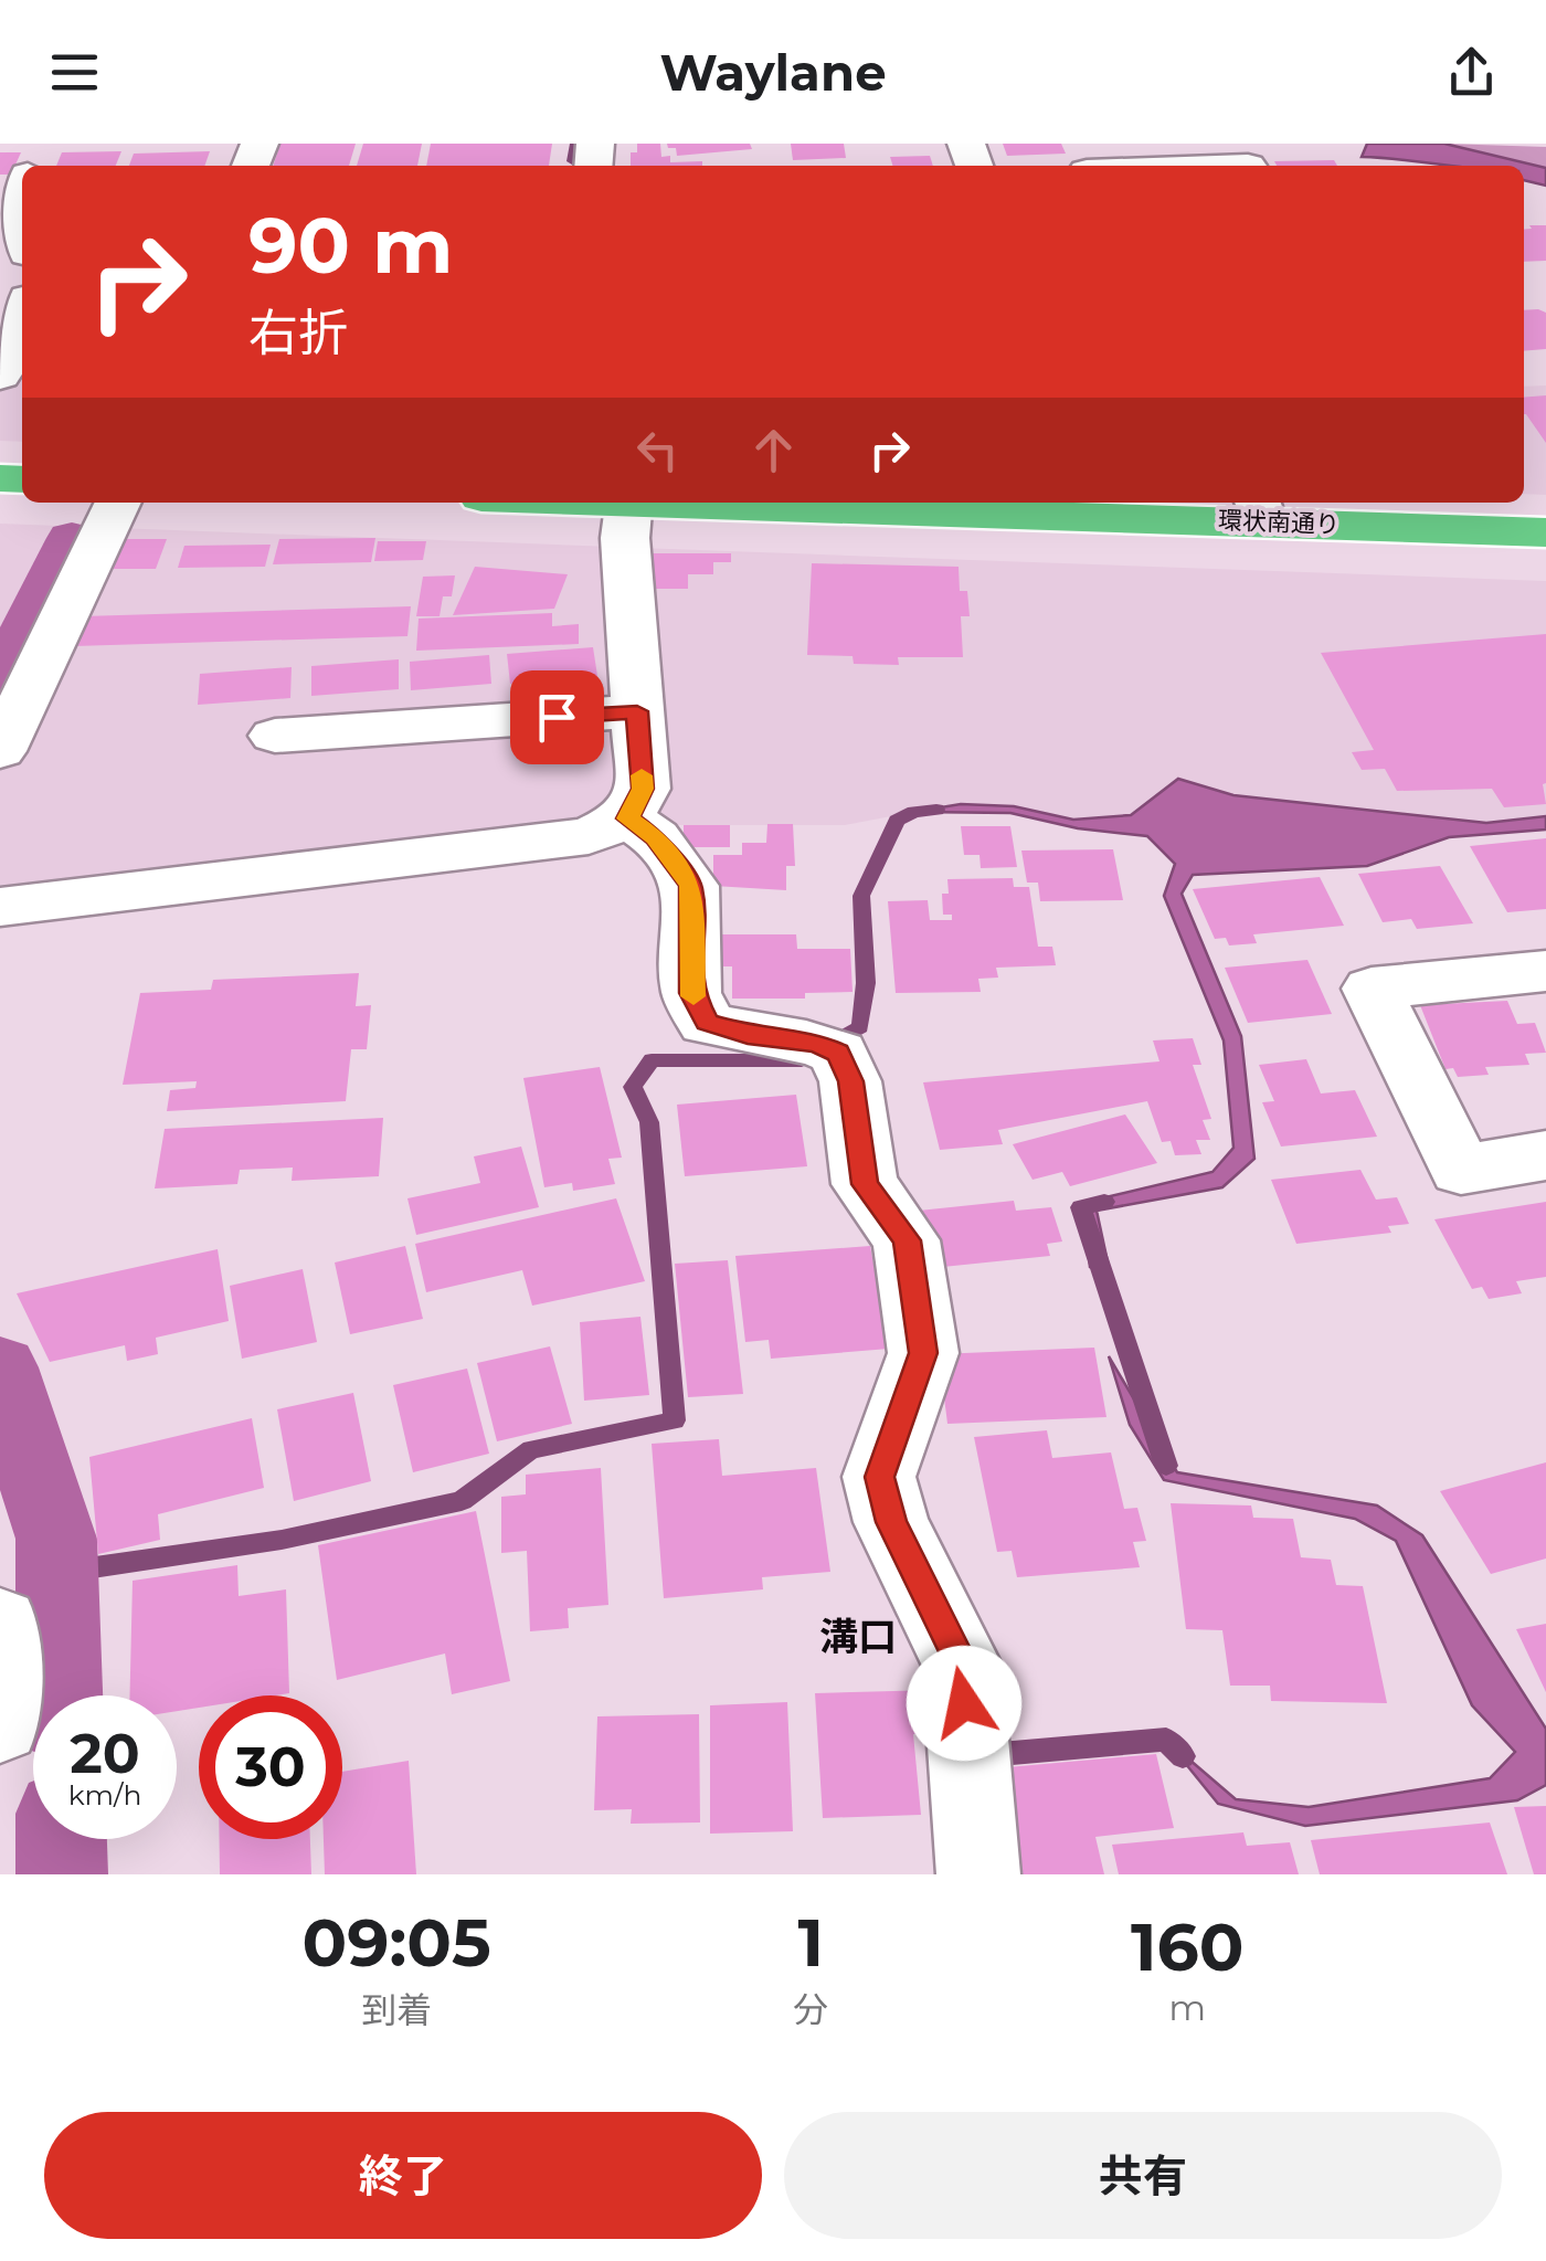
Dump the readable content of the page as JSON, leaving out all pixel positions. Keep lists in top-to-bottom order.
{
  "streets": {
    "highway": ["環状南通り"]
  },
  "districts": ["溝口"],
  "page": {
    "header": "Waylane",
    "turn": ["90 m", "右折"],
    "speed": "20 km/h",
    "limit": "30",
    "eta": [
      "09:05",
      "到着",
      "1",
      "分",
      "160",
      "m"
    ],
    "buttons": ["終了", "共有"]
  }
}
